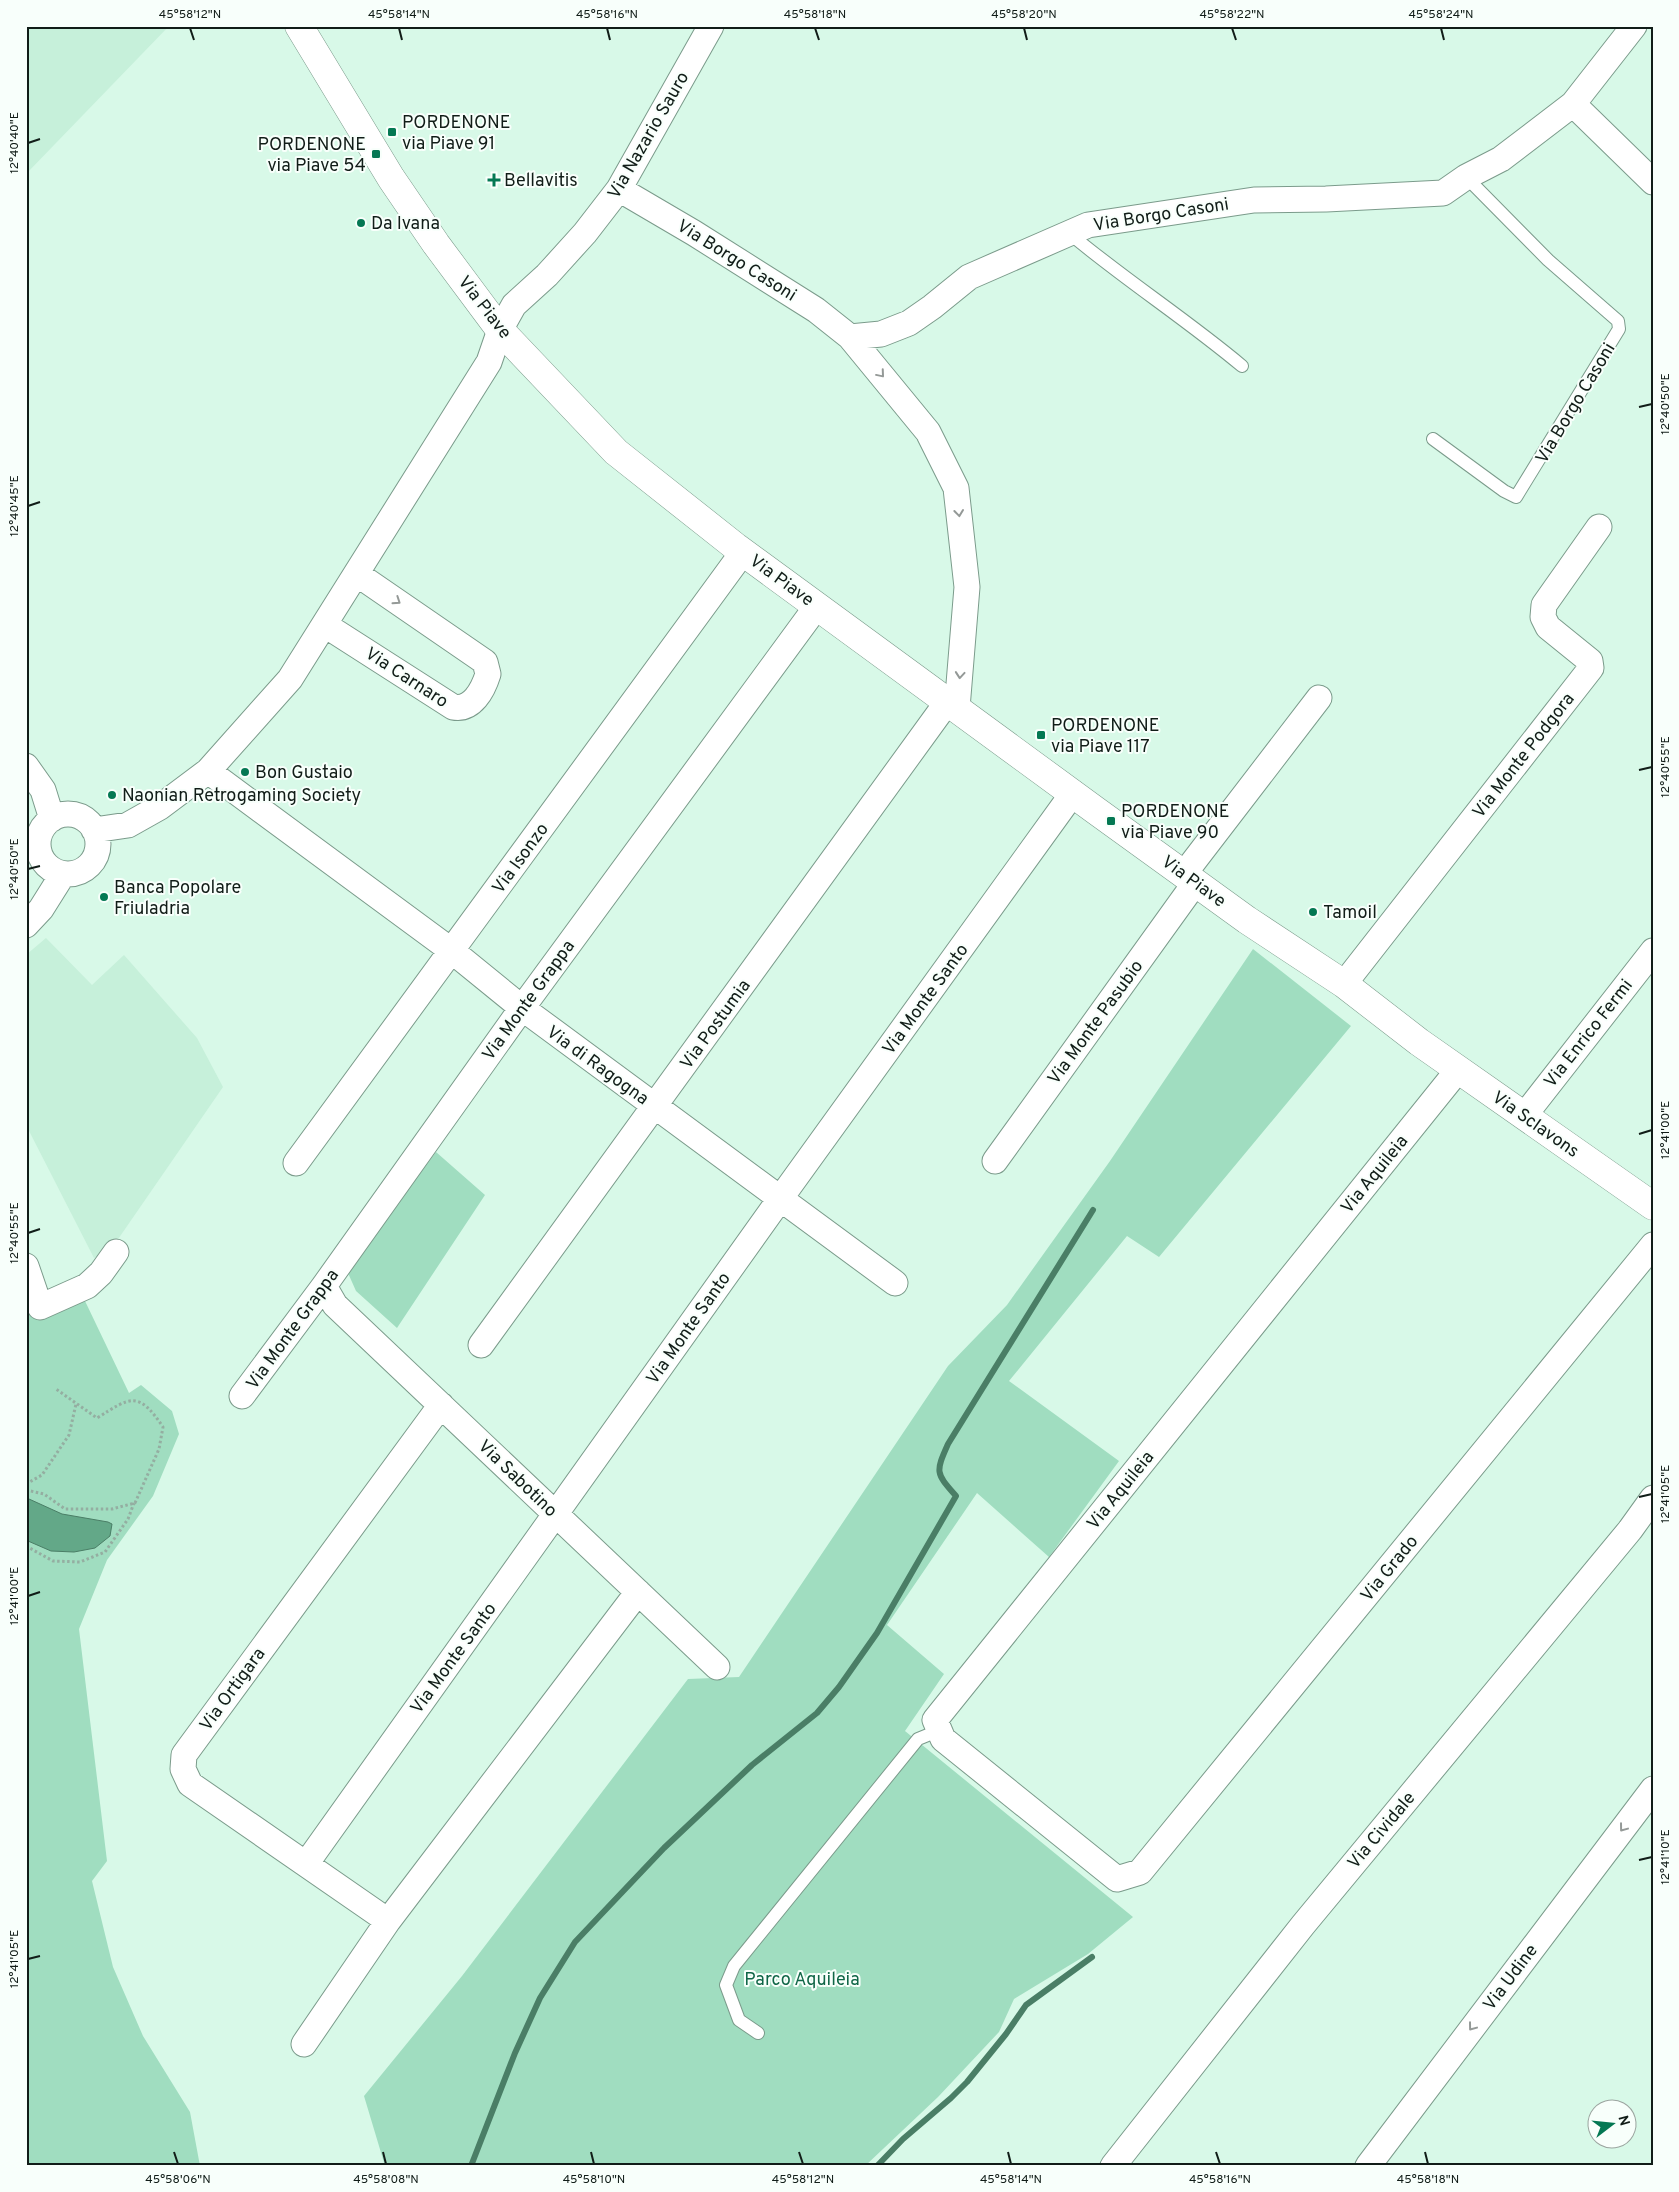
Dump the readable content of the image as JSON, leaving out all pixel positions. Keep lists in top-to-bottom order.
{
  "streets": {
    "street": [
      "Via Nazario Sauro",
      "Via Borgo Casoni",
      "Via Piave",
      "Via Carnaro",
      "Via Monte Podgora",
      "Via Isonzo",
      "Via Monte Santo",
      "Via Monte Grappa",
      "Via Monte Pasubio",
      "Via Postumia",
      "Via Enrico Fermi",
      "Via di Ragogna",
      "Via Sclavons",
      "Via Aquileia",
      "Via Sabotino",
      "Via Grado",
      "Via Ortigara",
      "Via Cividale",
      "Via Udine"
    ]
  },
  "crossings": [
    ["Via Nazario Sauro", "Via Borgo Casoni"],
    ["Via Nazario Sauro", "Via Piave"],
    ["Via Borgo Casoni", "Via Piave"],
    ["Via Borgo Casoni", "Via Postumia"],
    ["Via Piave", "Via Monte Podgora"],
    ["Via Piave", "Via Isonzo"],
    ["Via Piave", "Via Monte Santo"],
    ["Via Piave", "Via Monte Grappa"],
    ["Via Piave", "Via Monte Pasubio"],
    ["Via Piave", "Via Postumia"],
    ["Via Piave", "Via Sclavons"],
    ["Via Isonzo", "Via di Ragogna"],
    ["Via Monte Santo", "Via di Ragogna"],
    ["Via Monte Santo", "Via Sabotino"],
    ["Via Monte Santo", "Via Ortigara"],
    ["Via Monte Grappa", "Via di Ragogna"],
    ["Via Monte Grappa", "Via Sabotino"],
    ["Via Postumia", "Via di Ragogna"],
    ["Via Enrico Fermi", "Via Sclavons"],
    ["Via Sclavons", "Via Aquileia"],
    ["Via Aquileia", "Via Grado"],
    ["Via Sabotino", "Via Ortigara"]
  ],
  "one_way": ["Via Udine"],
  "parks": ["Parco Aquileia"],
  "places": {
    "transit": [
      "PORDENONE via Piave 91",
      "PORDENONE via Piave 54",
      "PORDENONE via Piave 117",
      "PORDENONE via Piave 90"
    ],
    "health": ["Bellavitis"],
    "other": [
      "Da Ivana",
      "Bon Gustaio",
      "Naonian Retrogaming Society",
      "Banca Popolare Friuladria",
      "Tamoil"
    ]
  },
  "north": "right",
  "coordinates": [
    "45°58'12\"N",
    "45°58'14\"N",
    "45°58'16\"N",
    "45°58'18\"N",
    "45°58'20\"N",
    "45°58'22\"N",
    "45°58'24\"N",
    "12°40'40\"E",
    "12°40'50\"E",
    "12°40'45\"E",
    "12°40'55\"E",
    "12°41'00\"E",
    "12°41'05\"E",
    "12°41'10\"E",
    "45°58'06\"N",
    "45°58'08\"N",
    "45°58'10\"N"
  ]
}
